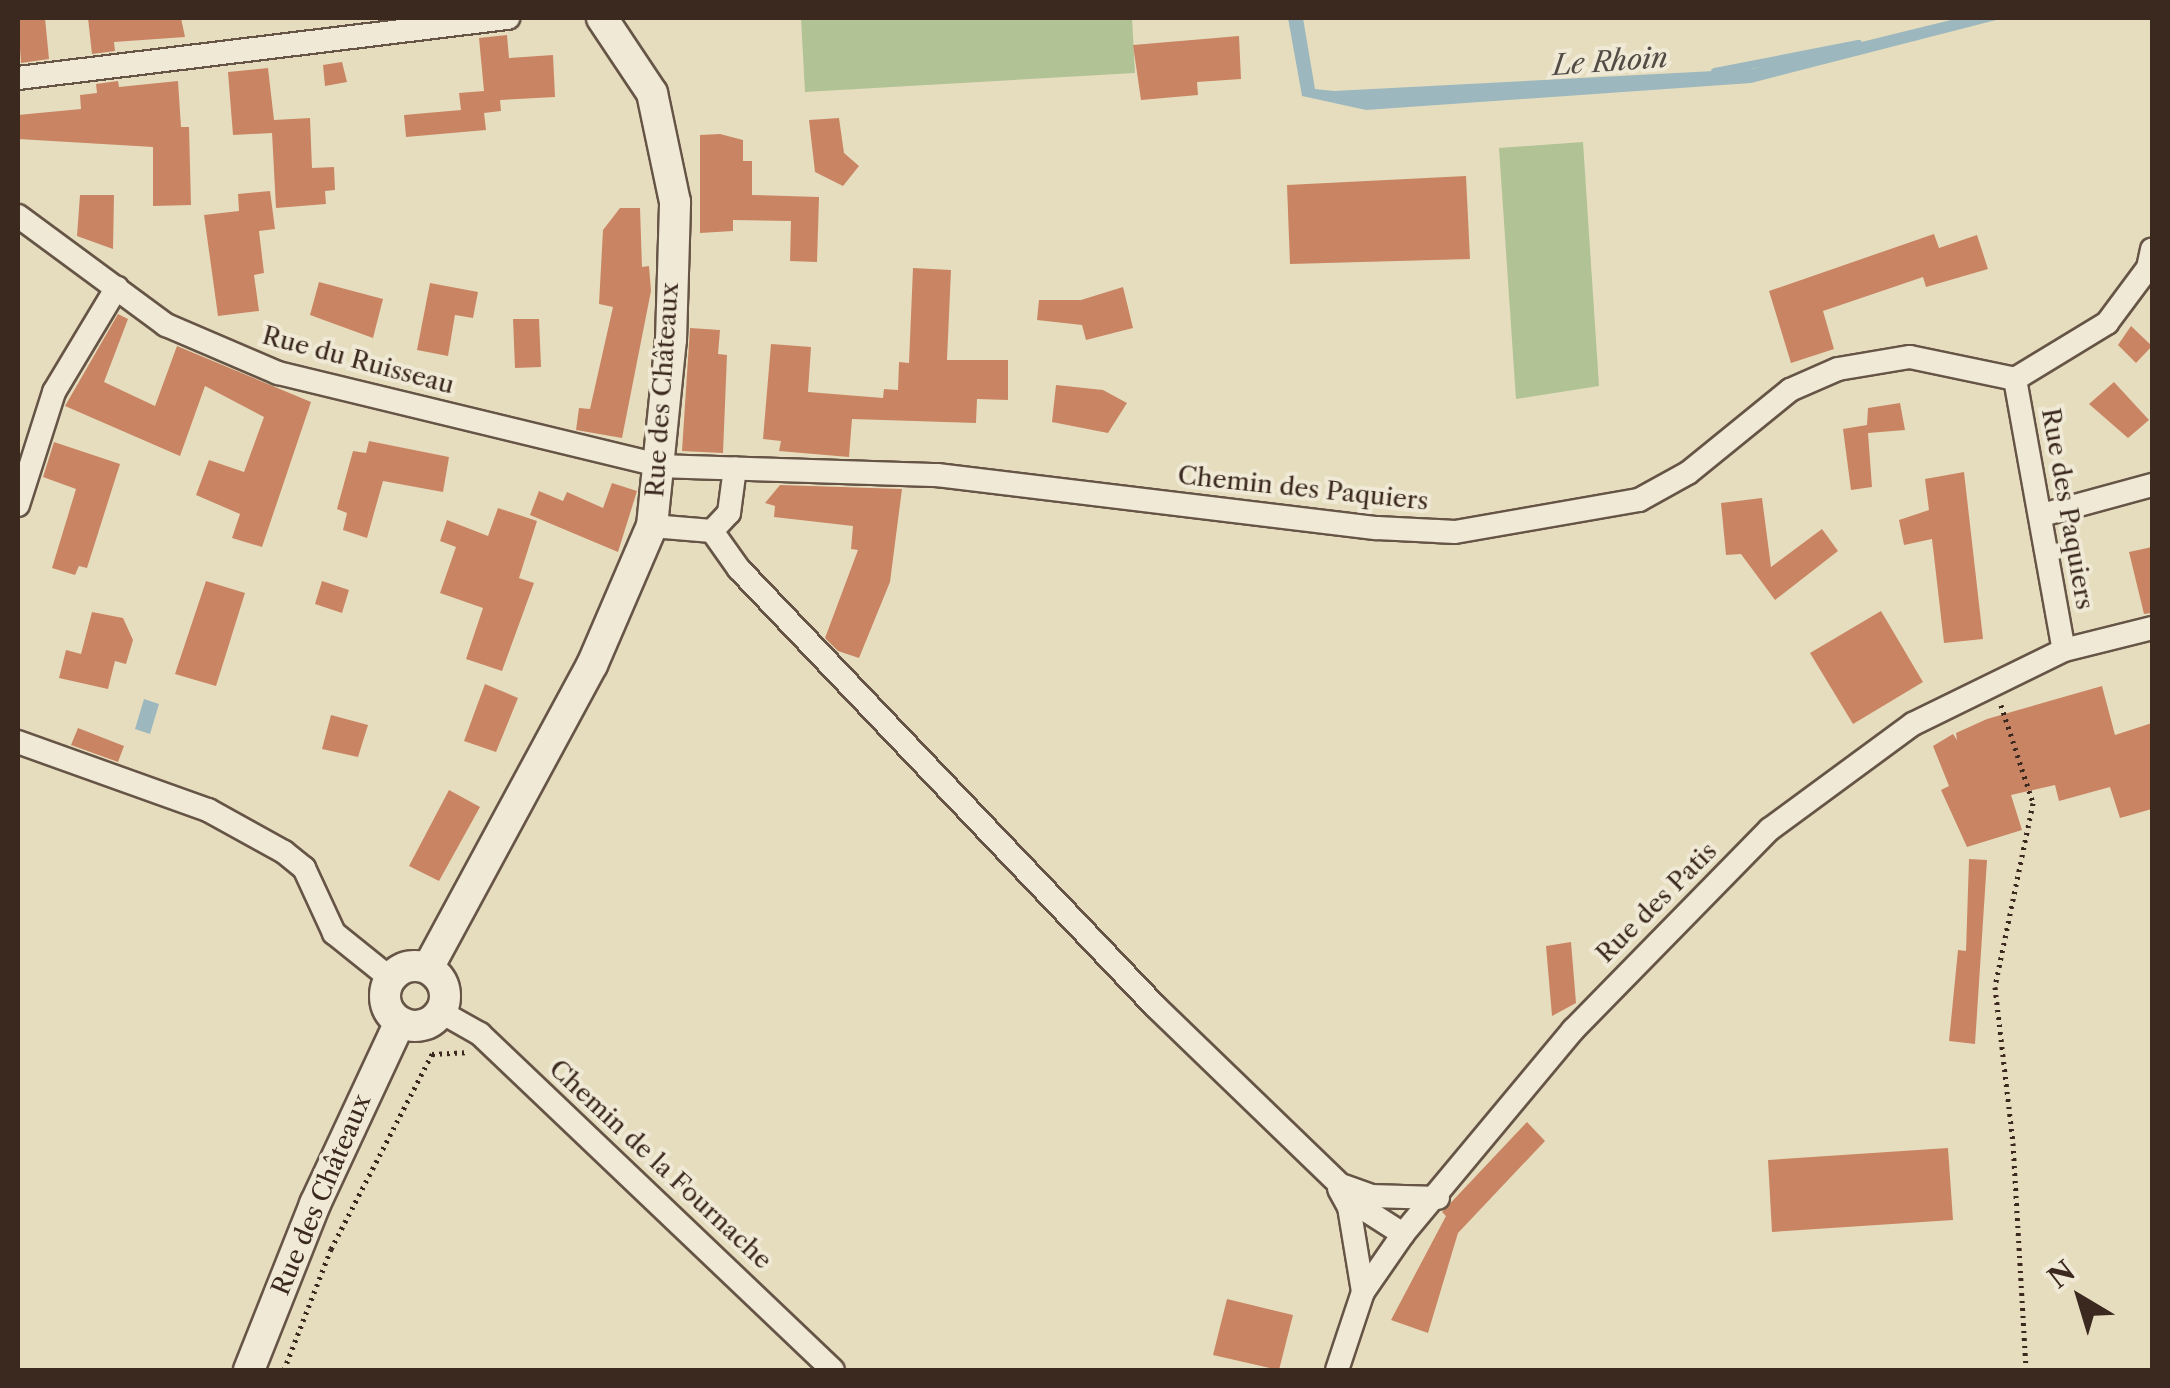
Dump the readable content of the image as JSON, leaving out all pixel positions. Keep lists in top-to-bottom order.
{
  "streets": {
    "street": [
      "Rue du Ruisseau",
      "Rue des Châteaux",
      "Chemin des Paquiers",
      "Rue des Paquiers",
      "Rue des Patis",
      "Chemin de la Fournache"
    ]
  },
  "crossings": [
    ["Rue du Ruisseau", "Rue des Châteaux"],
    ["Rue du Ruisseau", "Chemin des Paquiers"],
    ["Rue des Châteaux", "Chemin des Paquiers"],
    ["Rue des Châteaux", "Chemin de la Fournache"],
    ["Chemin des Paquiers", "Rue des Paquiers"],
    ["Rue des Paquiers", "Rue des Patis"]
  ],
  "water": ["Le Rhoin"],
  "north": "top left"
}
